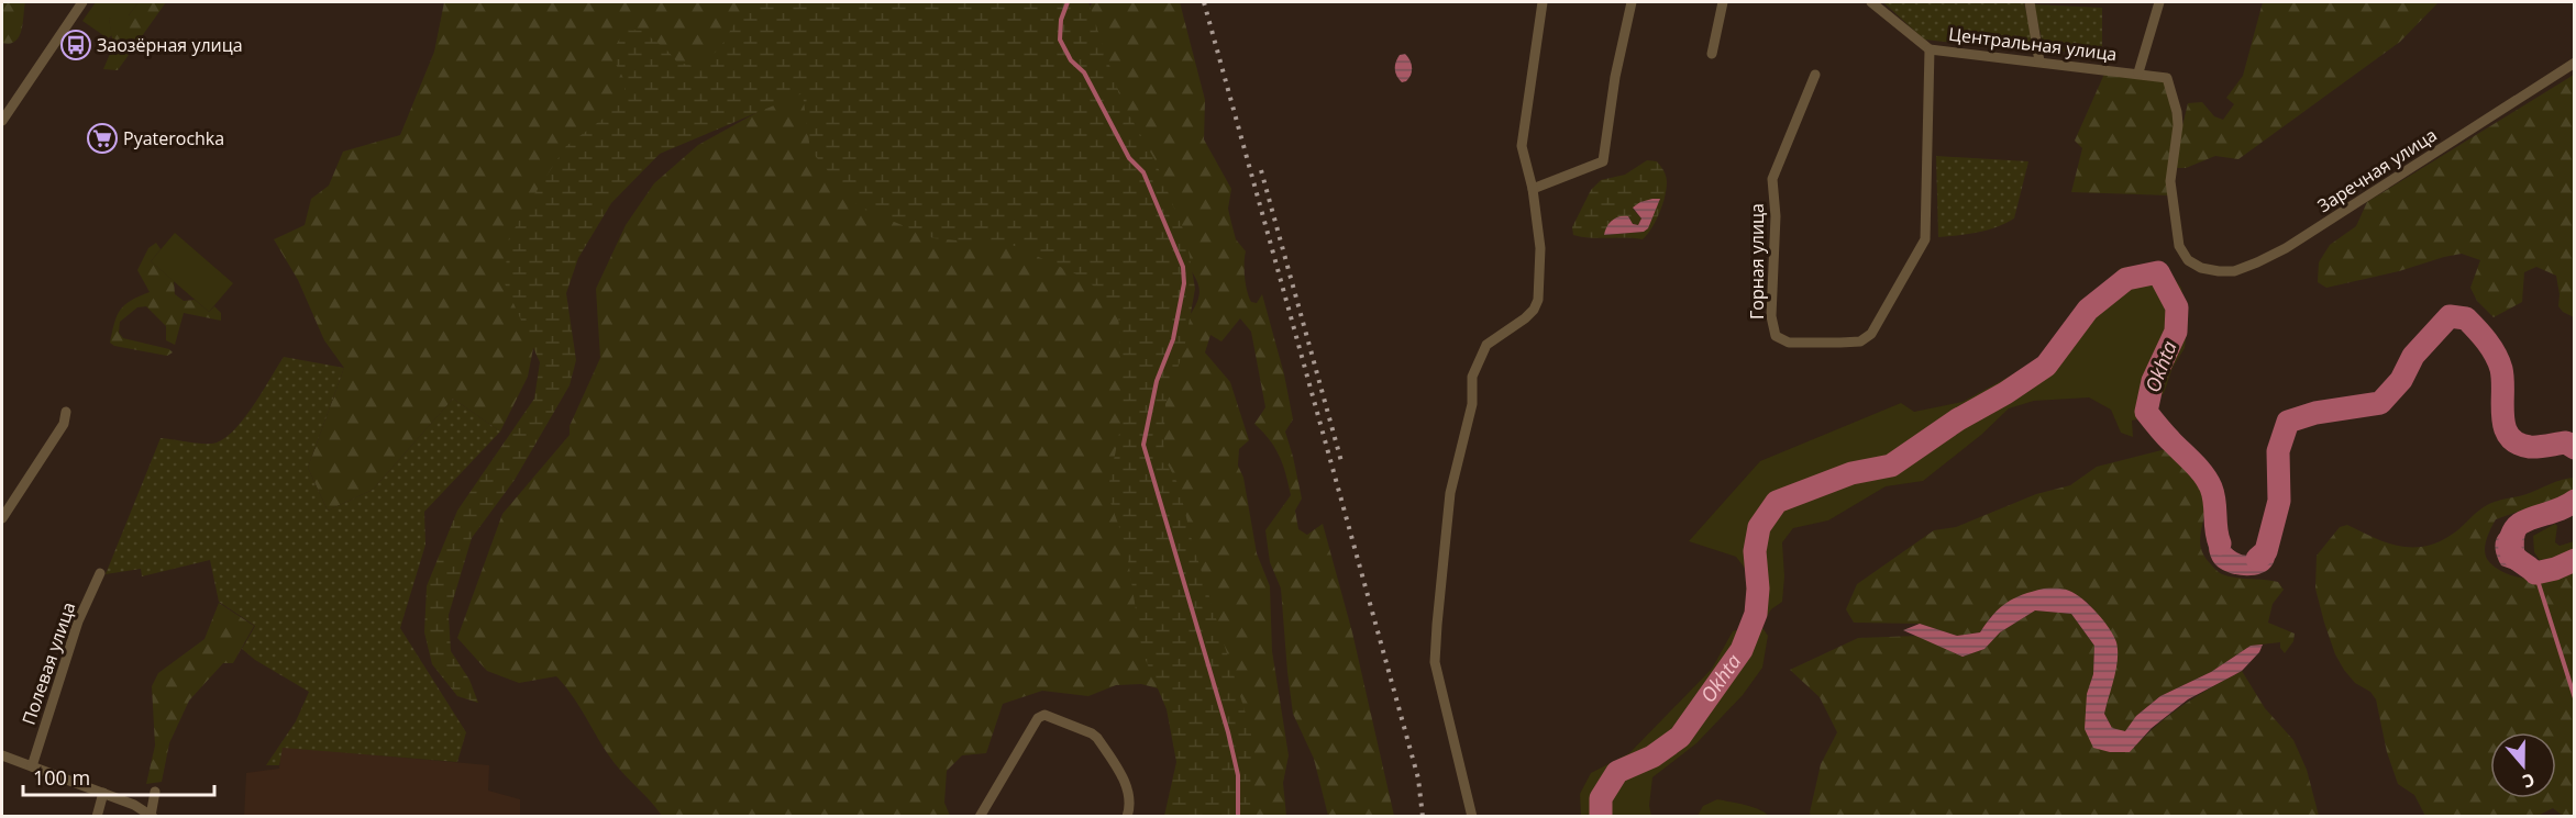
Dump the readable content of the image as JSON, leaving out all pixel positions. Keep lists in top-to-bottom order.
{
  "streets": {
    "street": [
      "Центральная улица",
      "Заречная улица",
      "Горная улица",
      "Полевая улица"
    ]
  },
  "crossings": [
    ["Центральная улица", "Заречная улица"],
    ["Центральная улица", "Горная улица"]
  ],
  "water": ["Okhta"],
  "places": {
    "bus stop": ["Заозёрная улица"],
    "supermarket": ["Pyaterochka"]
  },
  "scale_bar": "100 m",
  "north": "bottom"
}
